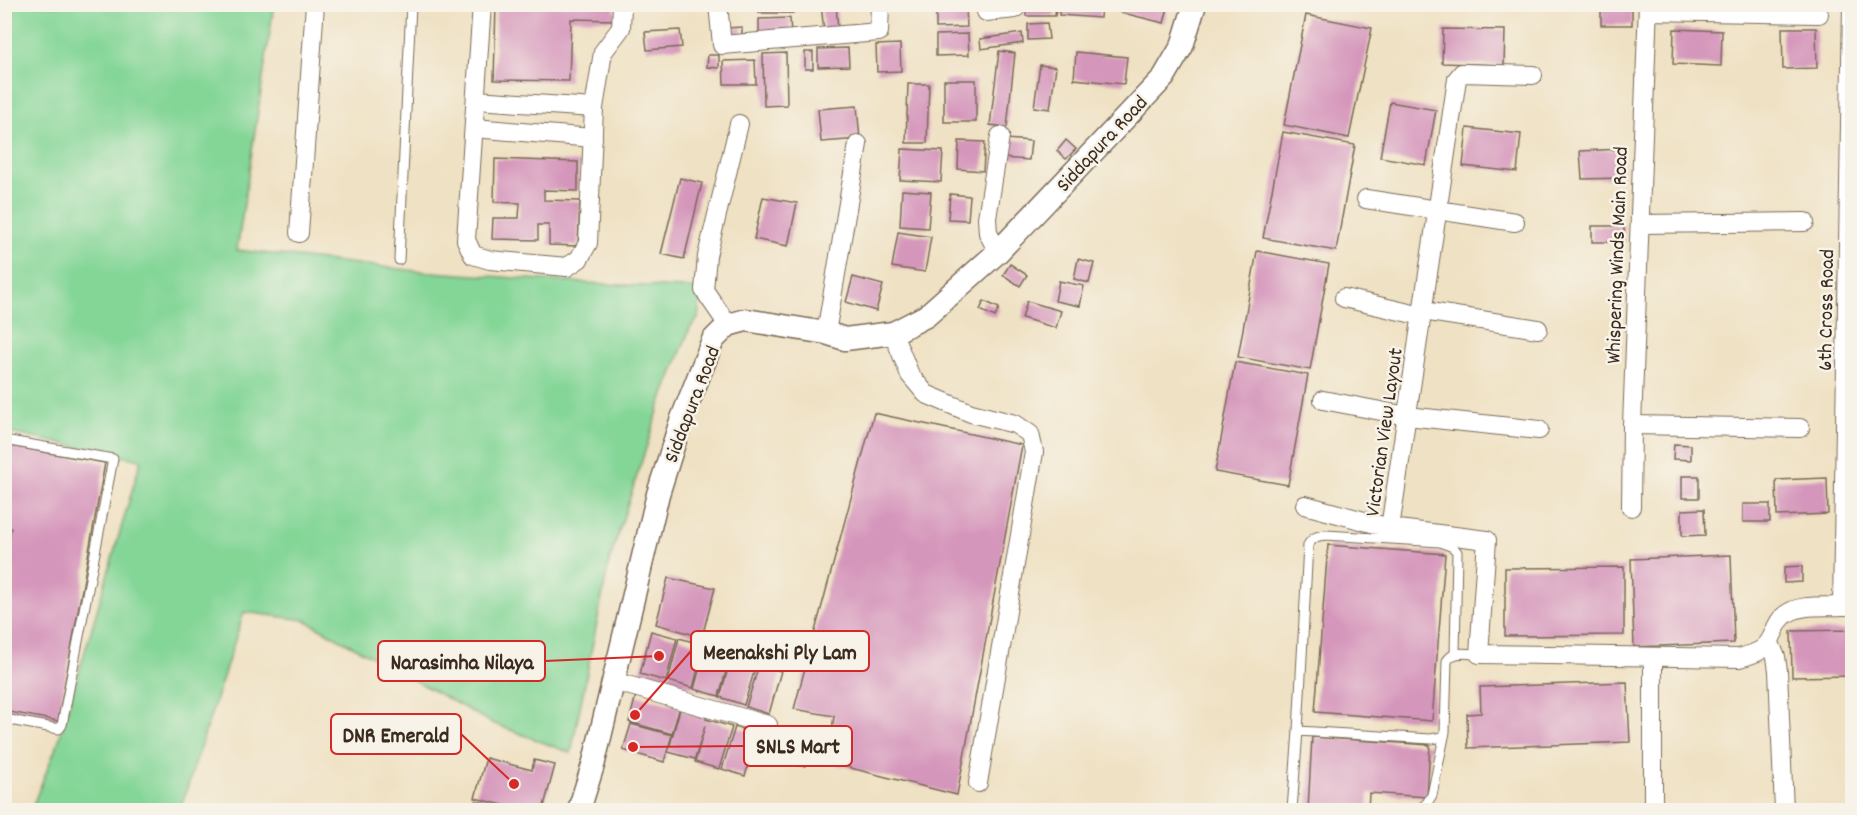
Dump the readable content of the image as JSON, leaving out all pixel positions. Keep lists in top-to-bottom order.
{
  "streets": {
    "street": [
      "Siddapura Road",
      "Whispering Winds Main Road",
      "6th Cross Road",
      "Victorian View Layout"
    ]
  },
  "places": [
    "Narasimha Nilaya",
    "Meenakshi Ply Lam",
    "SNLS Mart",
    "DNR Emerald"
  ]
}
